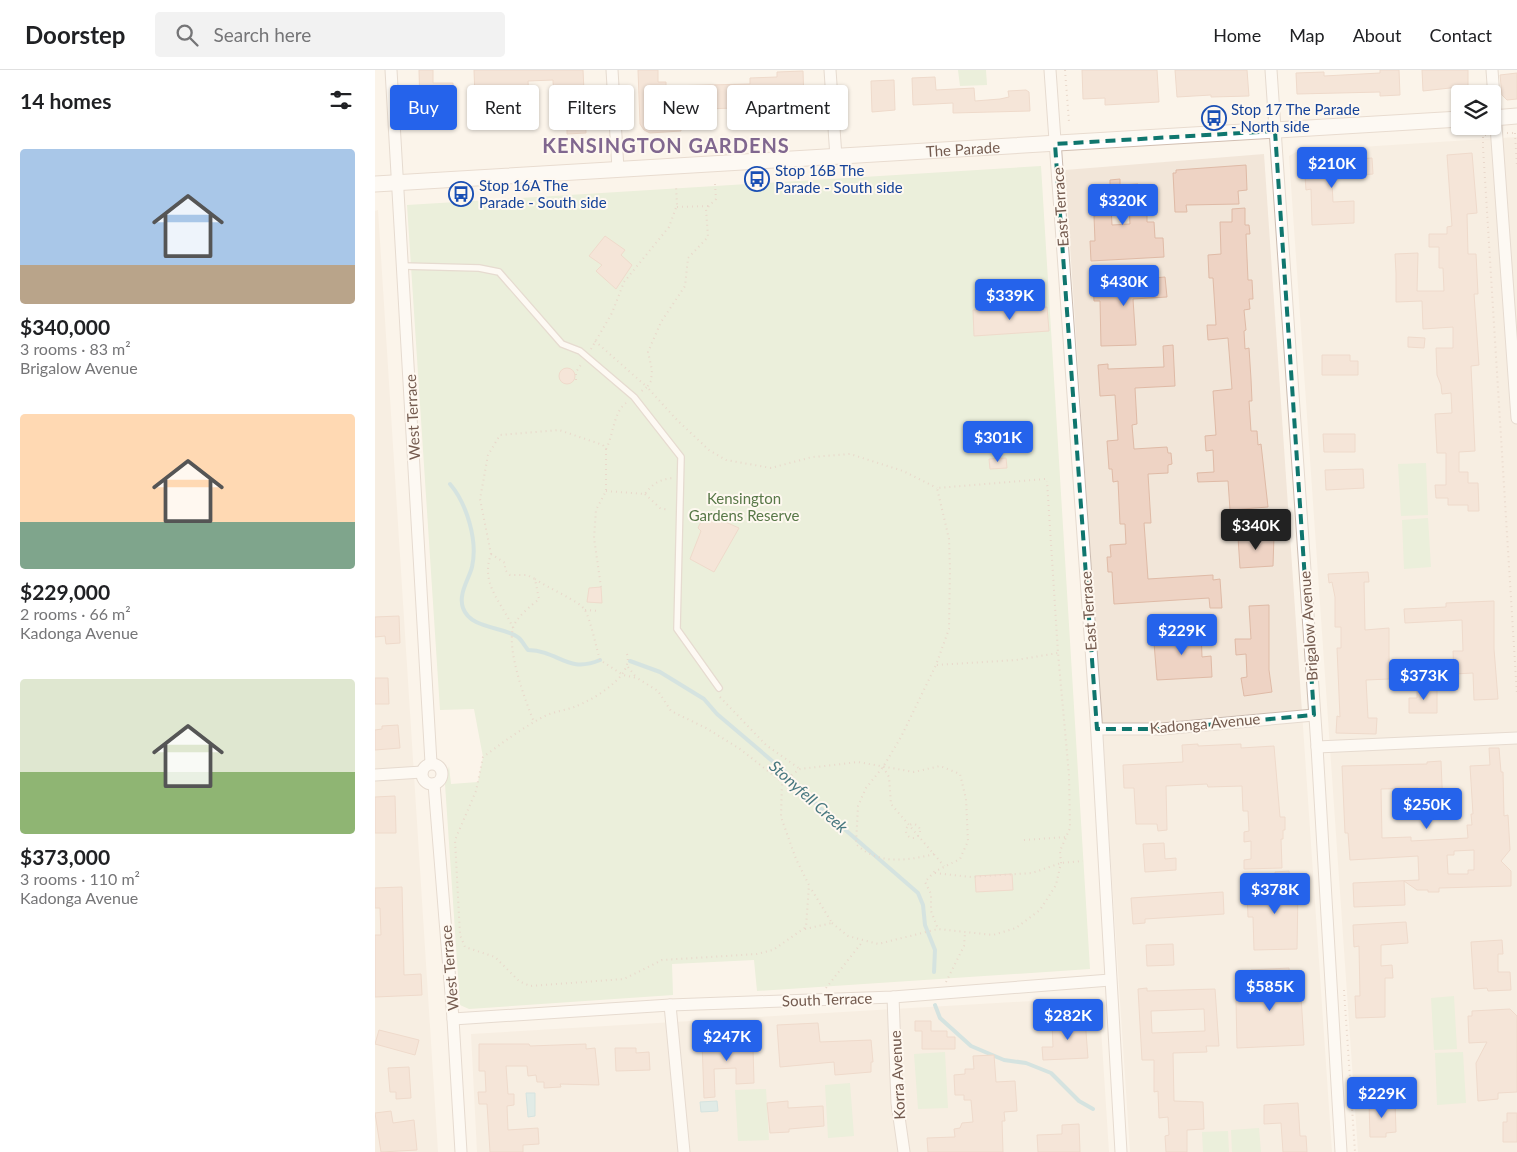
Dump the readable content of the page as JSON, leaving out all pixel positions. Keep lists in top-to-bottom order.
{
  "streets": {
    "main road": ["The Parade"],
    "street": [
      "East Terrace",
      "West Terrace",
      "Brigalow Avenue",
      "Kadonga Avenue",
      "South Terrace",
      "Korra Avenue"
    ]
  },
  "crossings": [
    ["The Parade", "East Terrace"],
    ["The Parade", "West Terrace"],
    ["The Parade", "Brigalow Avenue"],
    ["East Terrace", "Kadonga Avenue"],
    ["East Terrace", "South Terrace"],
    ["West Terrace", "South Terrace"],
    ["Brigalow Avenue", "Kadonga Avenue"],
    ["South Terrace", "Korra Avenue"]
  ],
  "districts": ["KENSINGTON GARDENS"],
  "water": ["Stonyfell Creek"],
  "parks": ["Kensington Gardens Reserve"],
  "places": {
    "bus stop": ["Stop 17 The Parade - North side", "Stop 16B The Parade - South side", "Stop 16A The Parade - South side"]
  },
  "page": {
    "header": "Doorstep",
    "search": "Search here",
    "nav": [
      "Home",
      "Map",
      "About",
      "Contact"
    ],
    "heading": "14 homes",
    "chip": [
      "Buy",
      "Rent",
      "Filters",
      "New",
      "Apartment"
    ],
    "list": [
      {
        "name": "$340,000",
        "note": "3 rooms · 83 m² · Brigalow Avenue"
      },
      {
        "name": "$229,000",
        "note": "2 rooms · 66 m² · Kadonga Avenue"
      },
      {
        "name": "$373,000",
        "note": "3 rooms · 110 m² · Kadonga Avenue"
      }
    ],
    "price": [
      "$210K",
      "$320K",
      "$430K",
      "$339K",
      "$301K",
      "$340K",
      "$229K",
      "$373K",
      "$250K",
      "$378K",
      "$585K",
      "$282K",
      "$247K",
      "$229K"
    ]
  }
}
